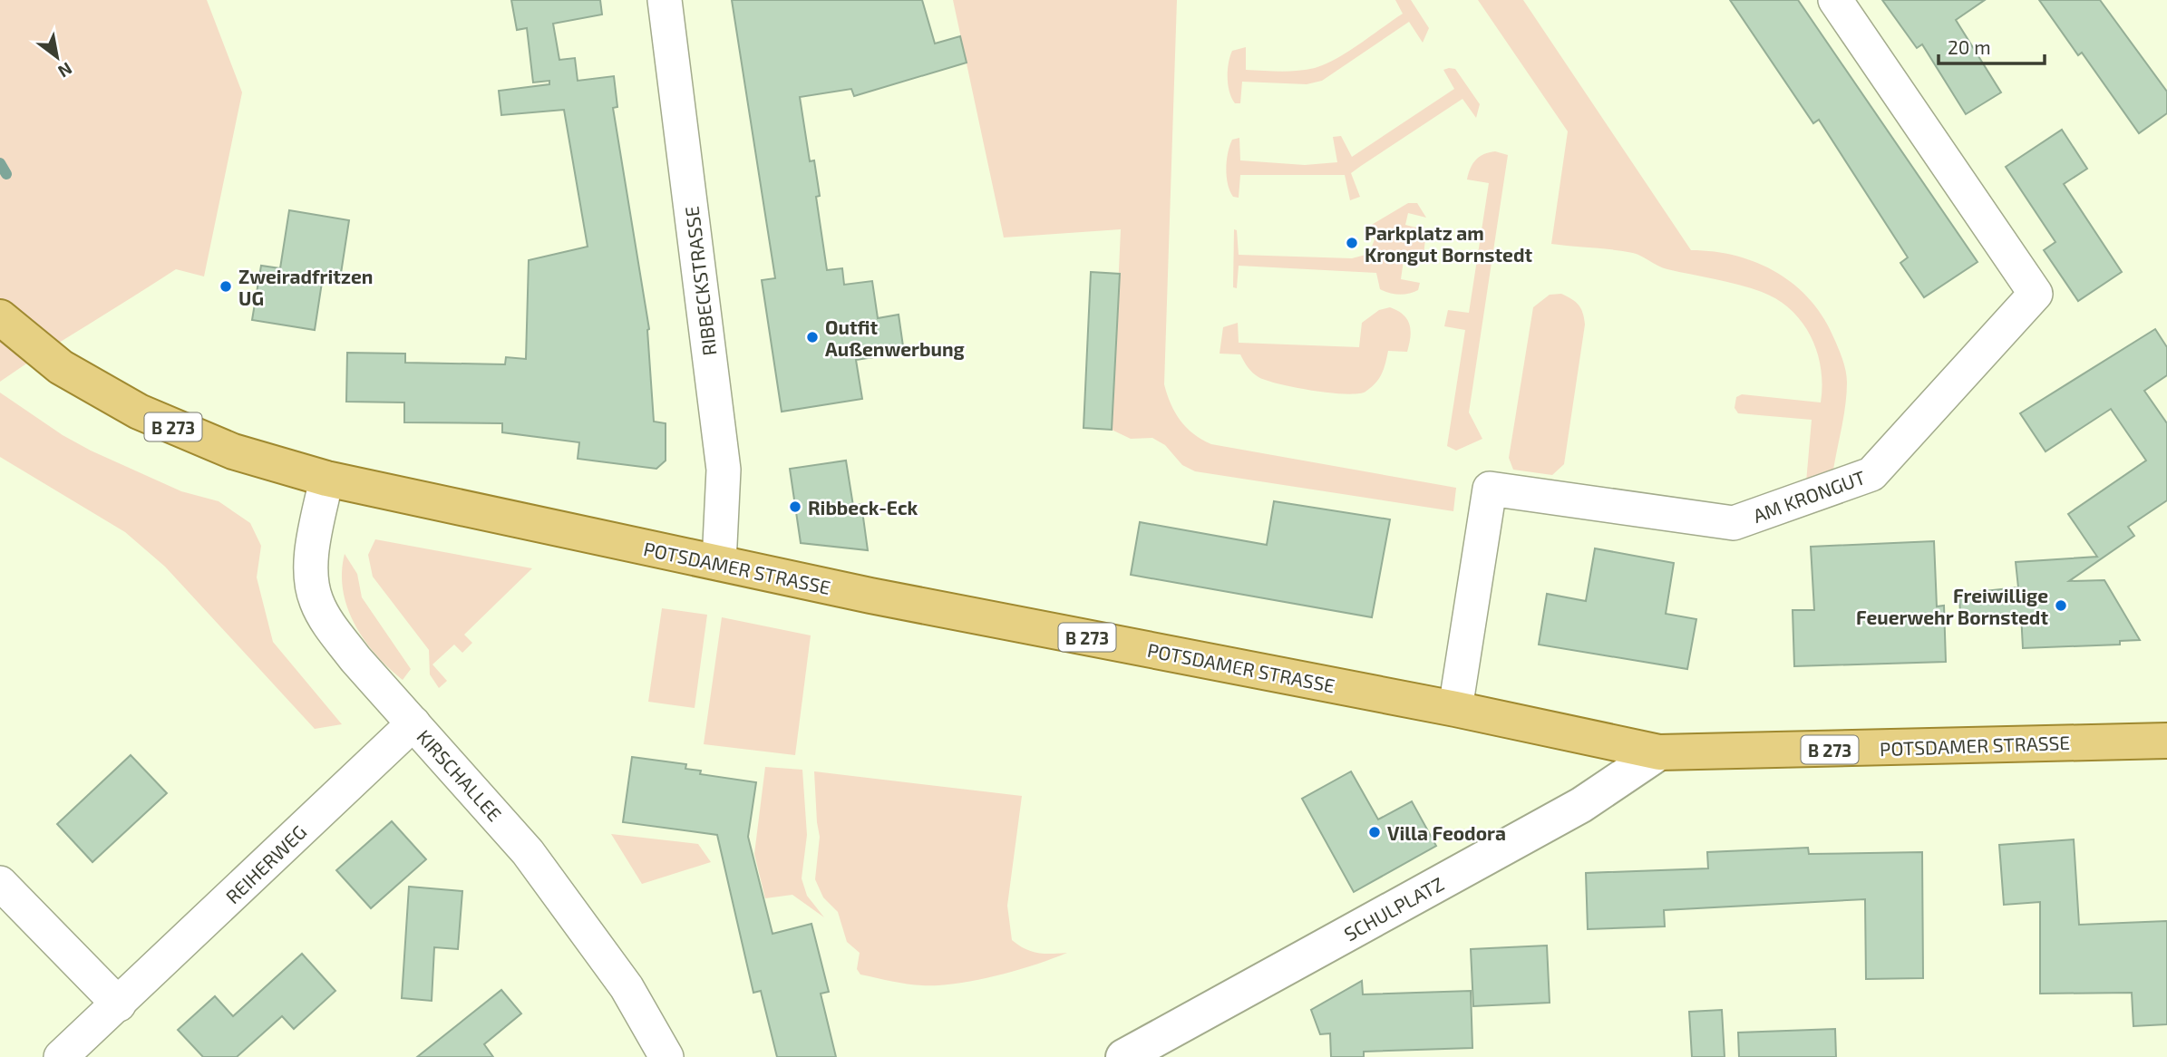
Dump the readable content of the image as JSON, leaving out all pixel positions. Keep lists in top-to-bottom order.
{
  "streets": {
    "main road": ["B 273", "POTSDAMER STRASSE"],
    "street": [
      "RIBBECKSTRASSE",
      "AM KRONGUT",
      "KIRSCHALLEE",
      "REIHERWEG",
      "SCHULPLATZ"
    ]
  },
  "crossings": [
    ["RIBBECKSTRASSE", "POTSDAMER STRASSE"],
    ["B 273", "POTSDAMER STRASSE"],
    ["B 273", "KIRSCHALLEE"],
    ["AM KRONGUT", "POTSDAMER STRASSE"],
    ["POTSDAMER STRASSE", "KIRSCHALLEE"],
    ["POTSDAMER STRASSE", "SCHULPLATZ"],
    ["KIRSCHALLEE", "REIHERWEG"]
  ],
  "places": [
    "Parkplatz am Krongut Bornstedt",
    "Zweiradfritzen UG",
    "Outfit Außenwerbung",
    "Ribbeck-Eck",
    "Freiwillige Feuerwehr Bornstedt",
    "Villa Feodora"
  ],
  "scale_bar": "20 m",
  "north": "bottom right"
}
